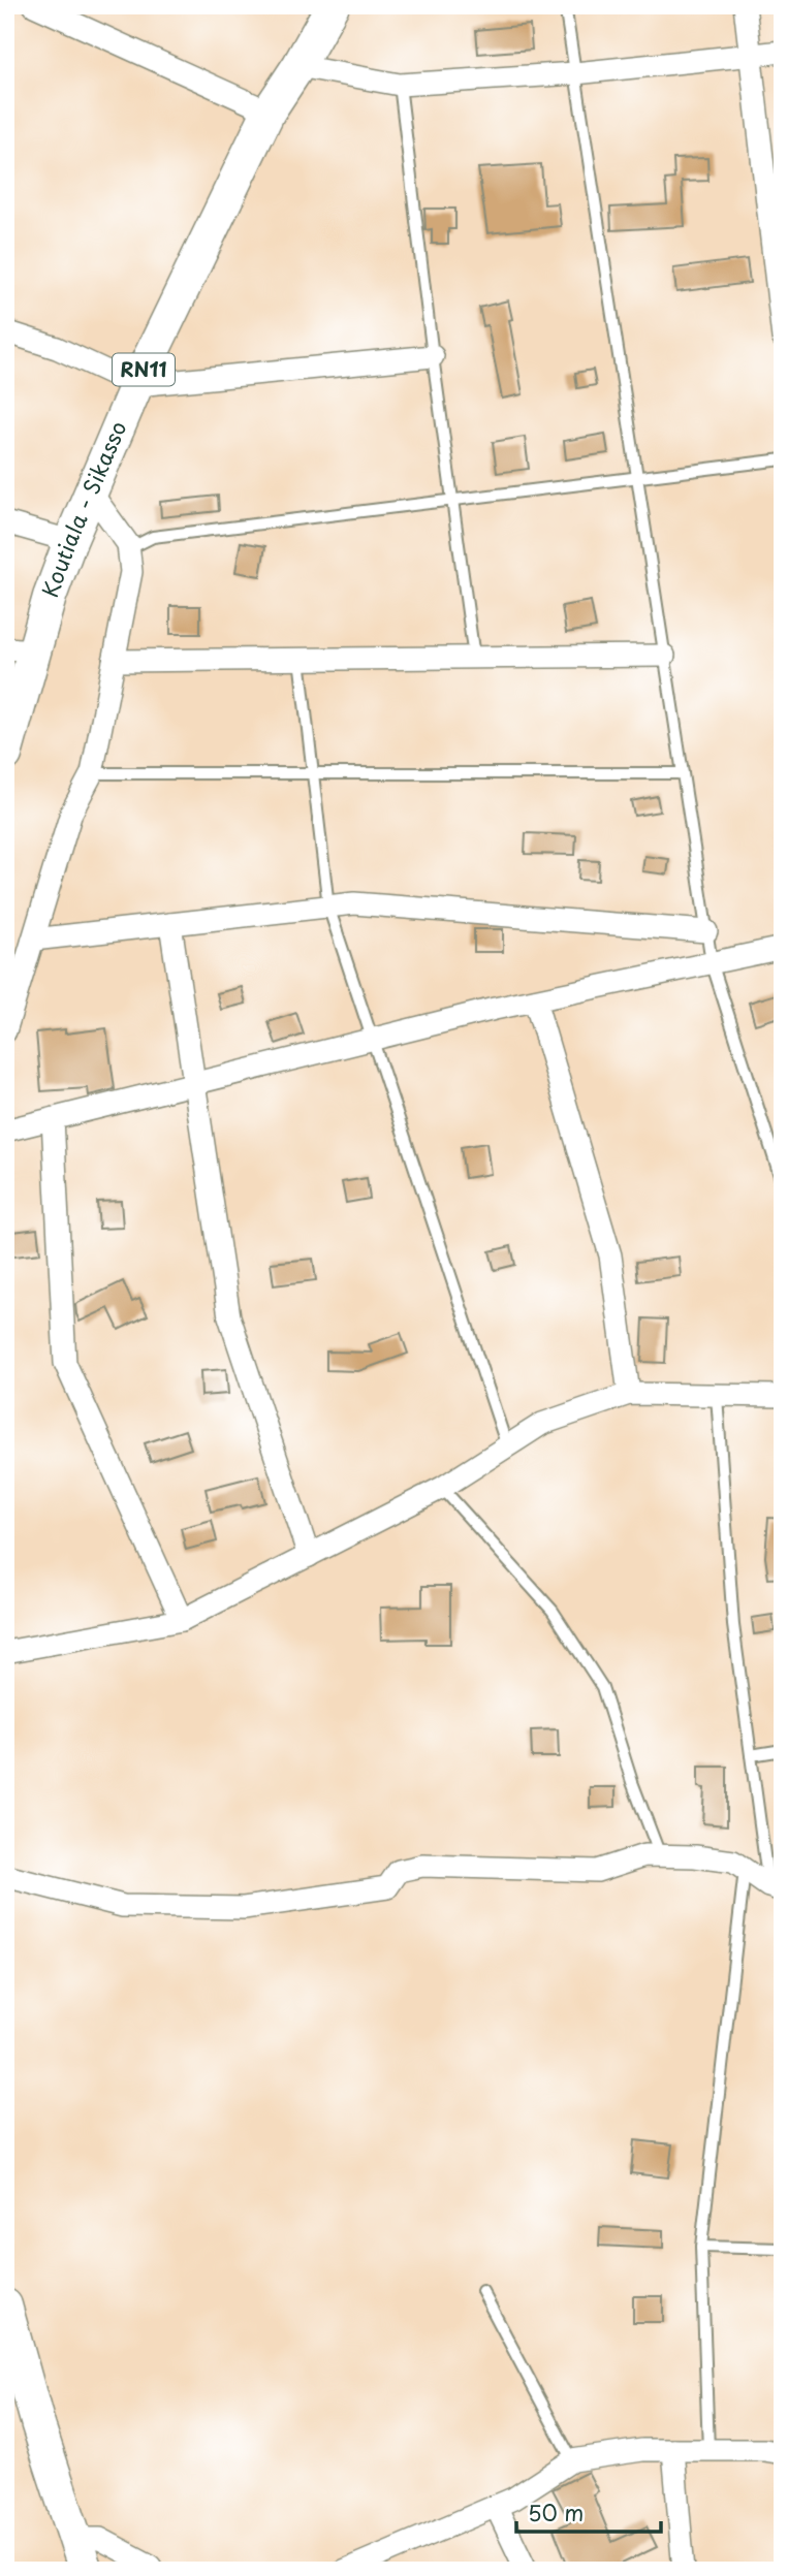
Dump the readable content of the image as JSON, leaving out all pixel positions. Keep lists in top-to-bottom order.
{
  "streets": {
    "main road": ["RN11", "Koutiala - Sikasso"]
  },
  "scale_bar": "50 m"
}
